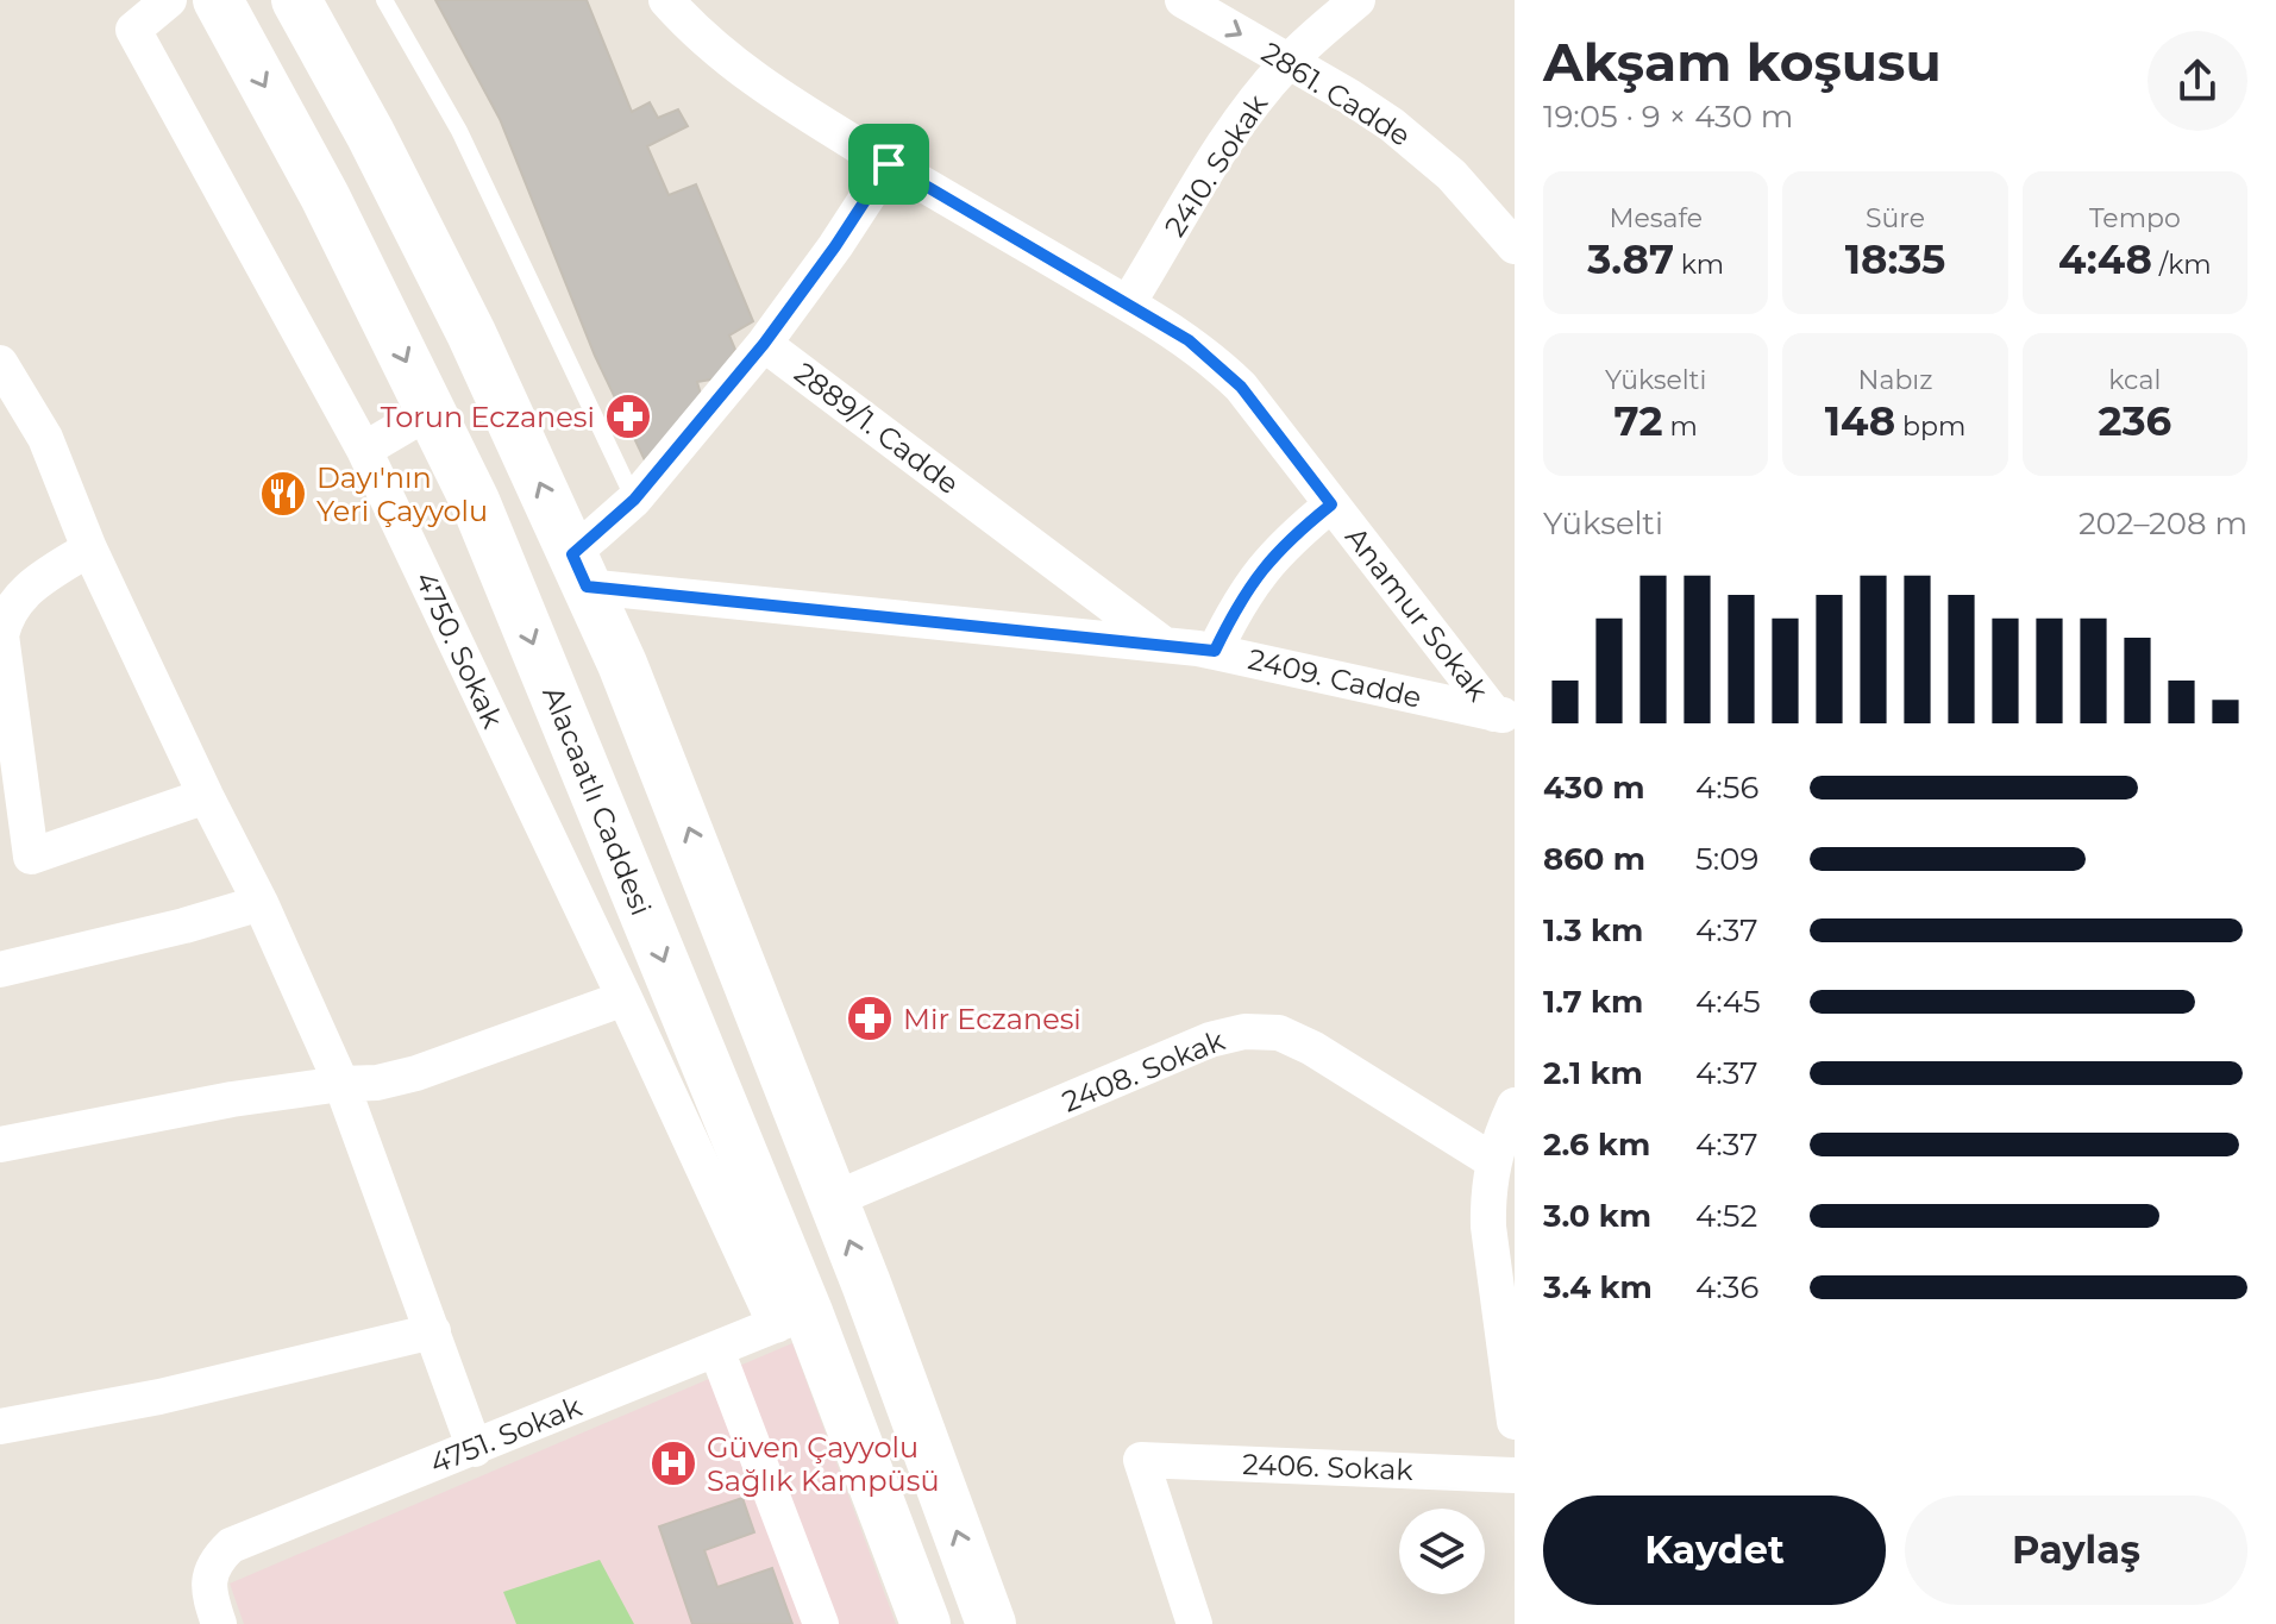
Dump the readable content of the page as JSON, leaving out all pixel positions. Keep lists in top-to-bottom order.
{
  "streets": {
    "main road": ["Alacaatlı Caddesi"],
    "street": [
      "2861. Cadde",
      "2410. Sokak",
      "2889/1. Cadde",
      "Anamur Sokak",
      "4750. Sokak",
      "2409. Cadde",
      "2408. Sokak",
      "4751. Sokak",
      "2406. Sokak"
    ]
  },
  "crossings": [
    ["2861. Cadde", "2410. Sokak"],
    ["2410. Sokak", "Anamur Sokak"],
    ["2889/1. Cadde", "2409. Cadde"],
    ["Anamur Sokak", "2409. Cadde"],
    ["4750. Sokak", "Alacaatlı Caddesi"],
    ["4750. Sokak", "4751. Sokak"],
    ["Alacaatlı Caddesi", "4751. Sokak"]
  ],
  "places": {
    "pharmacy": ["Torun Eczanesi", "Mir Eczanesi"],
    "restaurant": ["Dayı'nın Yeri Çayyolu"],
    "hospital": ["Güven Çayyolu Sağlık Kampüsü"]
  },
  "page": {
    "heading": ["Akşam koşusu", "19:05 · 9 × 430 m"],
    "stats": [
      ["Mesafe", "3.87 km"],
      ["Süre", "18:35"],
      ["Tempo", "4:48 /km"],
      ["Yükselti", "72 m"],
      ["Nabız", "148 bpm"],
      ["kcal", "236"]
    ],
    "chart": ["Yükselti", "202–208 m"],
    "list": [
      {
        "name": "430 m",
        "note": "4:56"
      },
      {
        "name": "860 m",
        "note": "5:09"
      },
      {
        "name": "1.3 km",
        "note": "4:37"
      },
      {
        "name": "1.7 km",
        "note": "4:45"
      },
      {
        "name": "2.1 km",
        "note": "4:37"
      },
      {
        "name": "2.6 km",
        "note": "4:37"
      },
      {
        "name": "3.0 km",
        "note": "4:52"
      },
      {
        "name": "3.4 km",
        "note": "4:36"
      }
    ],
    "buttons": ["Kaydet", "Paylaş"]
  }
}
